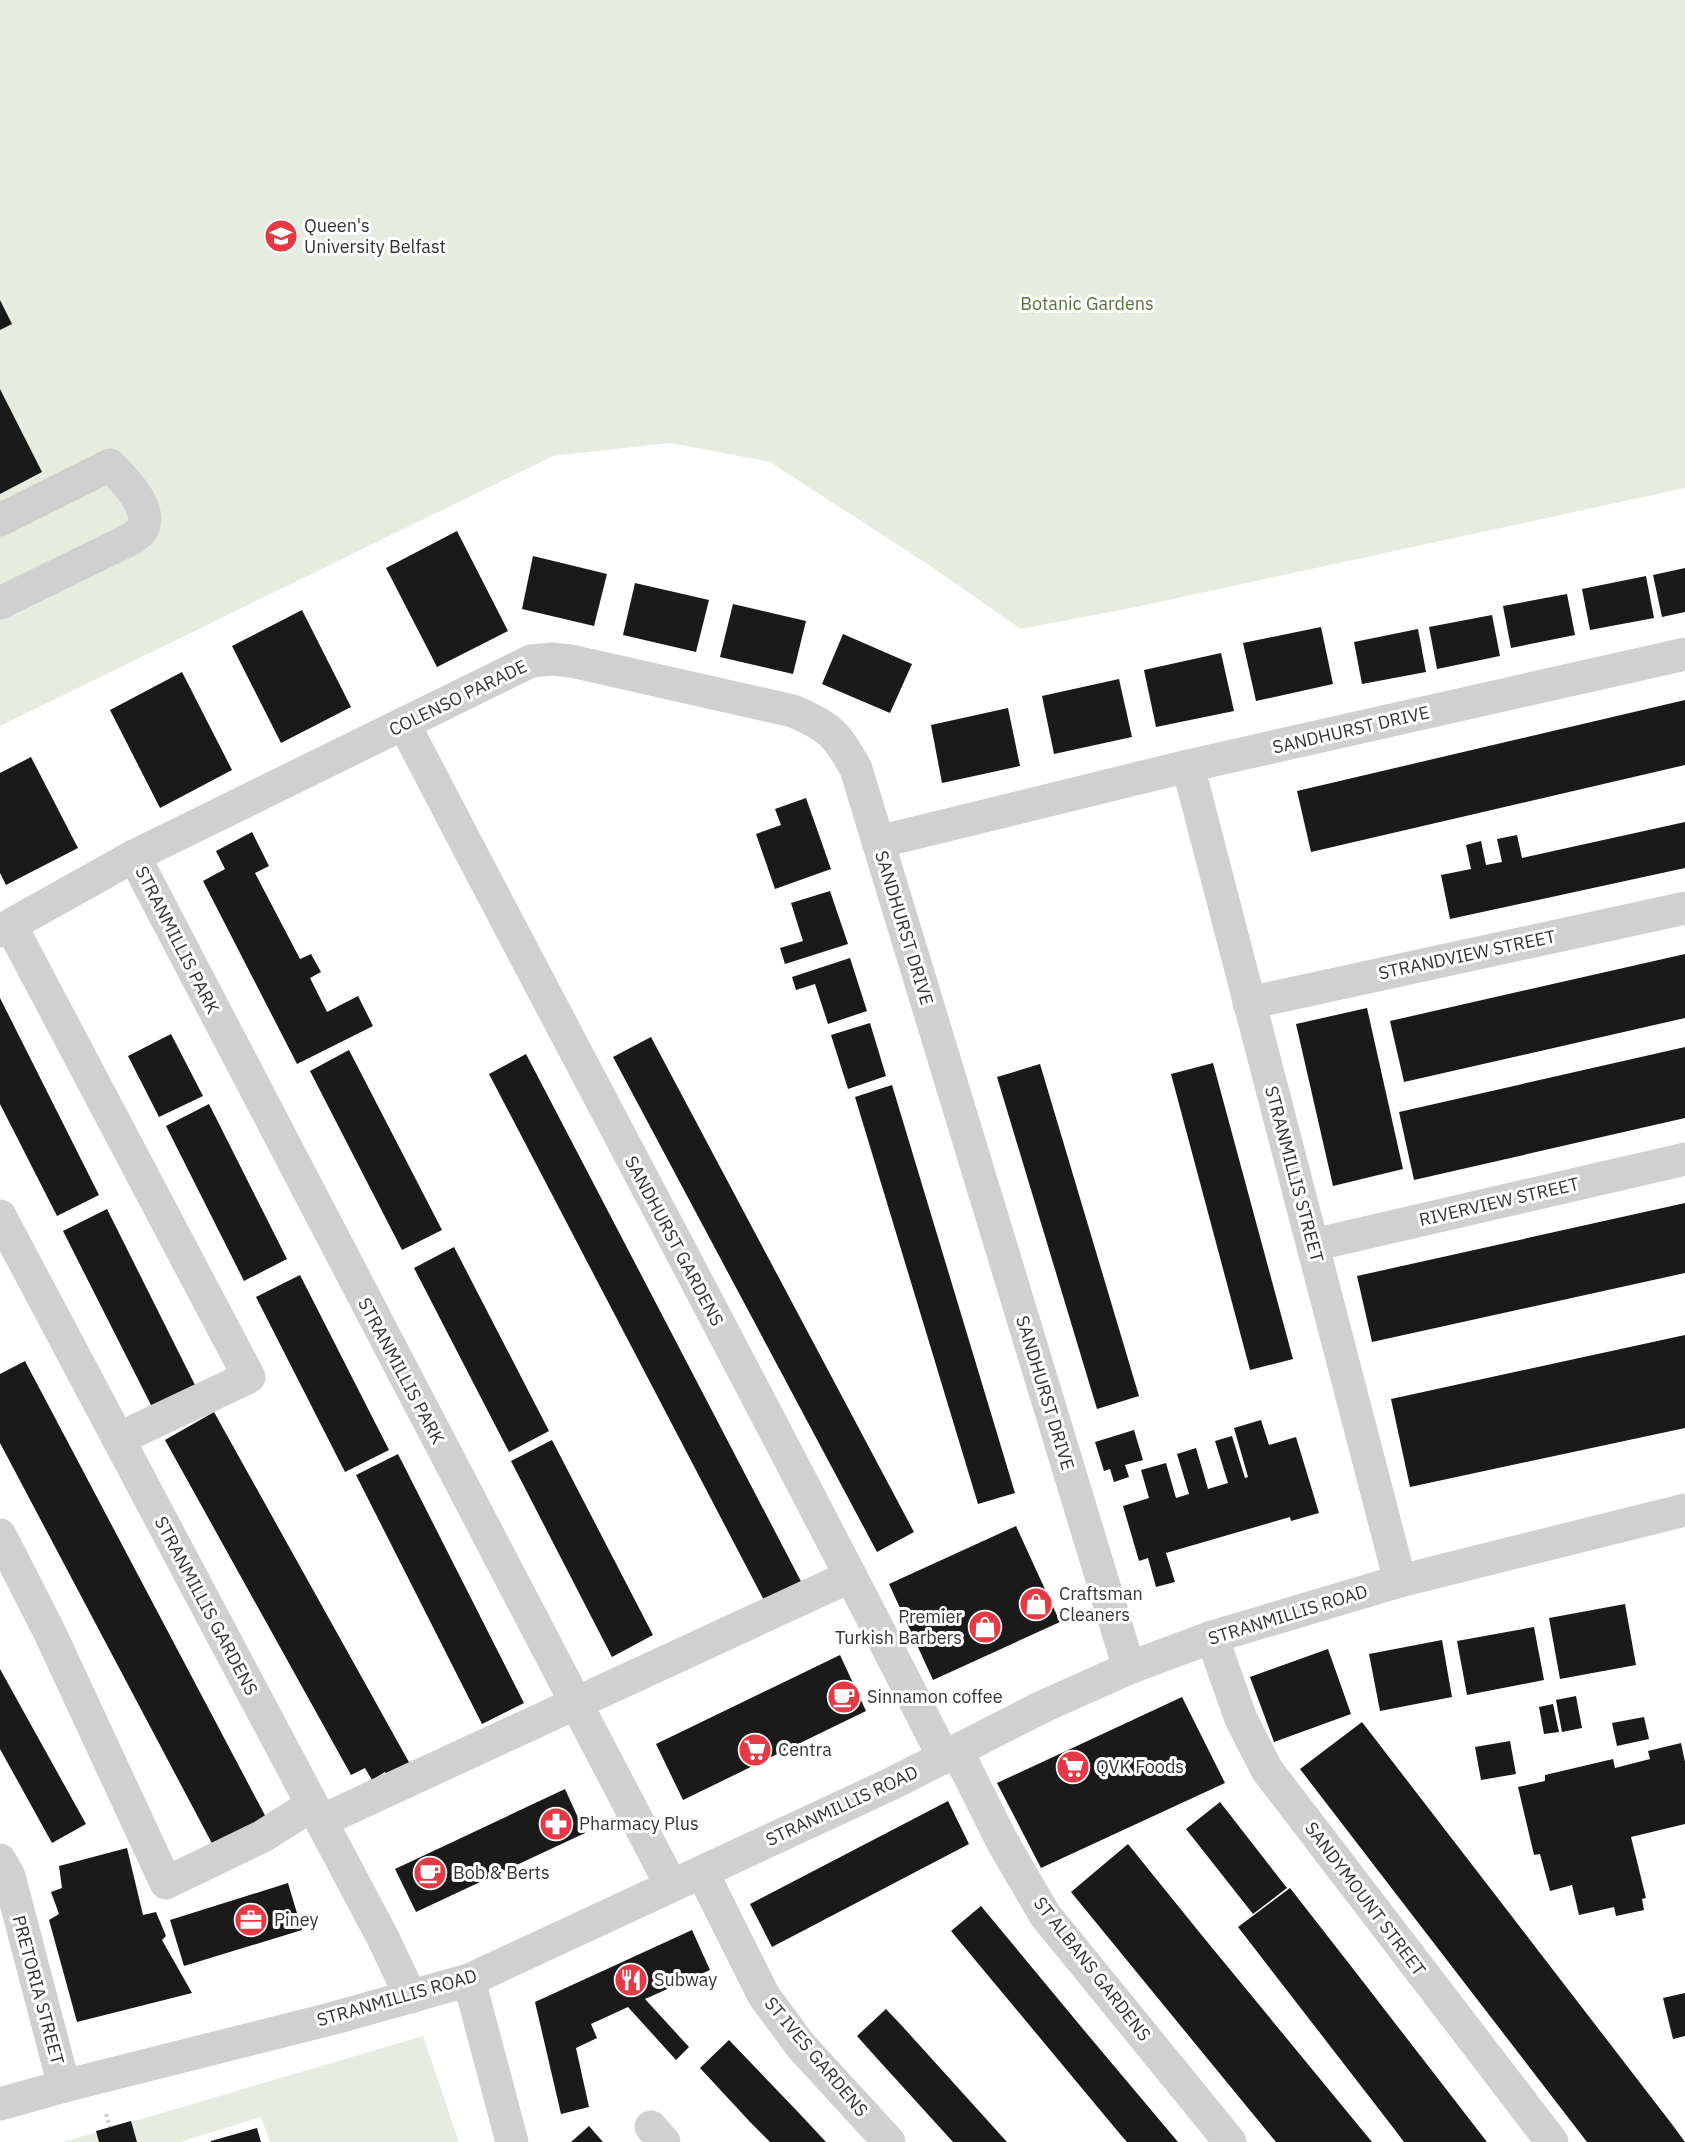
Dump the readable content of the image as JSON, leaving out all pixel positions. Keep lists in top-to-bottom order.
{
  "streets": {
    "street": [
      "COLENSO PARADE",
      "SANDHURST DRIVE",
      "STRANMILLIS PARK",
      "STRANDVIEW STREET",
      "STRANMILLIS STREET",
      "RIVERVIEW STREET",
      "SANDHURST GARDENS",
      "STRANMILLIS GARDENS",
      "STRANMILLIS ROAD",
      "SANDYMOUNT STREET",
      "ST ALBANS GARDENS",
      "PRETORIA STREET",
      "ST IVES GARDENS"
    ]
  },
  "crossings": [
    ["COLENSO PARADE", "SANDHURST DRIVE"],
    ["COLENSO PARADE", "STRANMILLIS PARK"],
    ["COLENSO PARADE", "SANDHURST GARDENS"],
    ["SANDHURST DRIVE", "STRANMILLIS STREET"],
    ["SANDHURST DRIVE", "STRANMILLIS ROAD"],
    ["STRANMILLIS PARK", "STRANMILLIS ROAD"],
    ["STRANDVIEW STREET", "STRANMILLIS STREET"],
    ["STRANMILLIS STREET", "RIVERVIEW STREET"],
    ["STRANMILLIS STREET", "STRANMILLIS ROAD"],
    ["SANDHURST GARDENS", "STRANMILLIS ROAD"],
    ["SANDHURST GARDENS", "ST ALBANS GARDENS"],
    ["STRANMILLIS GARDENS", "STRANMILLIS ROAD"],
    ["STRANMILLIS ROAD", "SANDYMOUNT STREET"],
    ["STRANMILLIS ROAD", "ST ALBANS GARDENS"],
    ["STRANMILLIS ROAD", "PRETORIA STREET"],
    ["STRANMILLIS ROAD", "ST IVES GARDENS"]
  ],
  "parks": ["Botanic Gardens"],
  "places": {
    "school or university": ["Queen's University Belfast"],
    "shop": ["Craftsman Cleaners", "Premier Turkish Barbers"],
    "cafe": ["Sinnamon coffee", "Bob & Berts"],
    "supermarket": ["Centra", "QVK Foods"],
    "pharmacy": ["Pharmacy Plus"],
    "office": ["Piney"],
    "restaurant": ["Subway"]
  }
}
